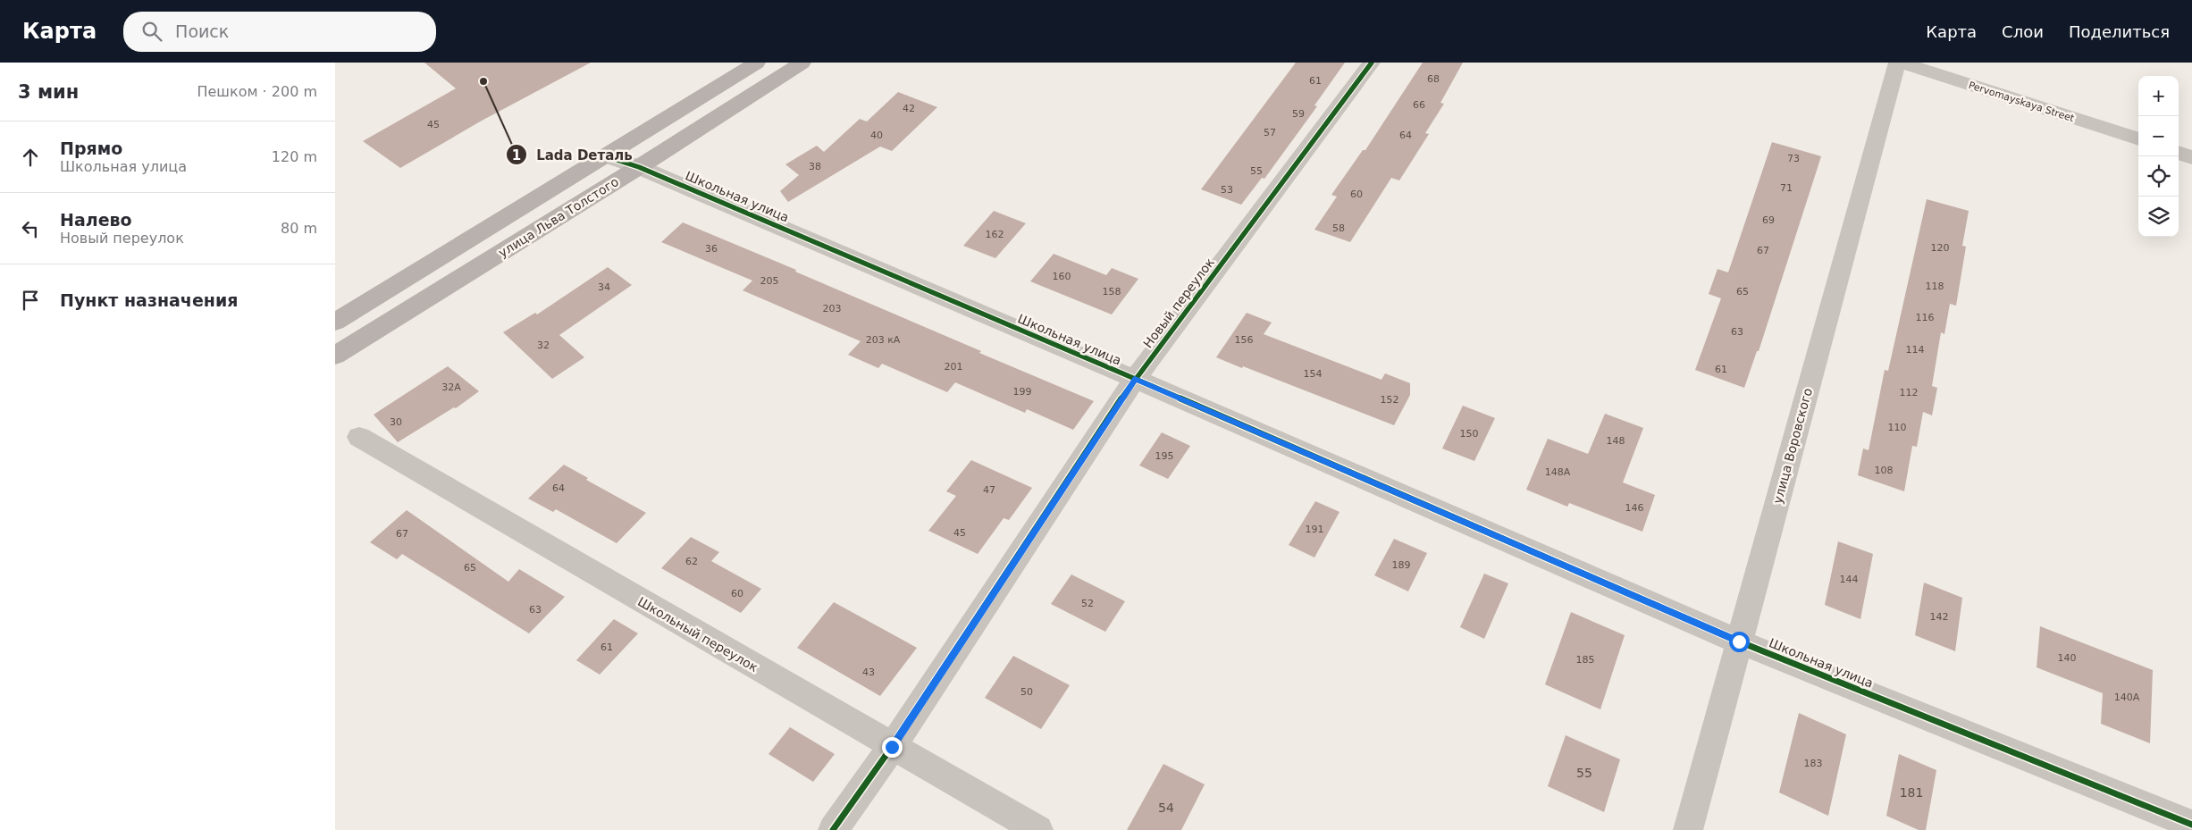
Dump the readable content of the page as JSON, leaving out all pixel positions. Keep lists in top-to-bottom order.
{
  "streets": {
    "main road": ["улица Льва Толстого"],
    "street": [
      "Pervomayskaya Street",
      "Школьная улица",
      "Новый переулок",
      "улица Воровского",
      "Школьный переулок"
    ]
  },
  "crossings": [
    ["Pervomayskaya Street", "улица Воровского"],
    ["Школьная улица", "улица Льва Толстого"],
    ["Школьная улица", "Новый переулок"],
    ["Школьная улица", "улица Воровского"],
    ["Новый переулок", "Школьный переулок"]
  ],
  "places": ["Lada Dеталь"],
  "house_numbers": [
    "68",
    "61",
    "66",
    "42",
    "59",
    "45",
    "57",
    "40",
    "64",
    "73",
    "38",
    "55",
    "71",
    "53",
    "60",
    "69",
    "58",
    "162",
    "120",
    "36",
    "67",
    "160",
    "205",
    "118",
    "34",
    "158",
    "65",
    "203",
    "116",
    "63",
    "203 кА",
    "156",
    "32",
    "114",
    "201",
    "61",
    "154",
    "32А",
    "199",
    "112",
    "152",
    "30",
    "110",
    "150",
    "148",
    "195",
    "108",
    "148А",
    "64",
    "47",
    "146",
    "191",
    "45",
    "67",
    "62",
    "189",
    "65",
    "144",
    "60",
    "52",
    "63",
    "142",
    "61",
    "140",
    "185",
    "43",
    "50",
    "140А",
    "183",
    "55",
    "181",
    "54"
  ],
  "page": {
    "header": "Карта",
    "search": "Поиск",
    "nav": ["Карта", "Слои", "Поделиться"],
    "heading": ["3 мин", "Пешком · 200 m"],
    "map_buttons": ["+", "−"],
    "list": [
      ["Прямо", "Школьная улица", "120 m"],
      ["Налево", "Новый переулок", "80 m"],
      "Пункт назначения"
    ]
  }
}
